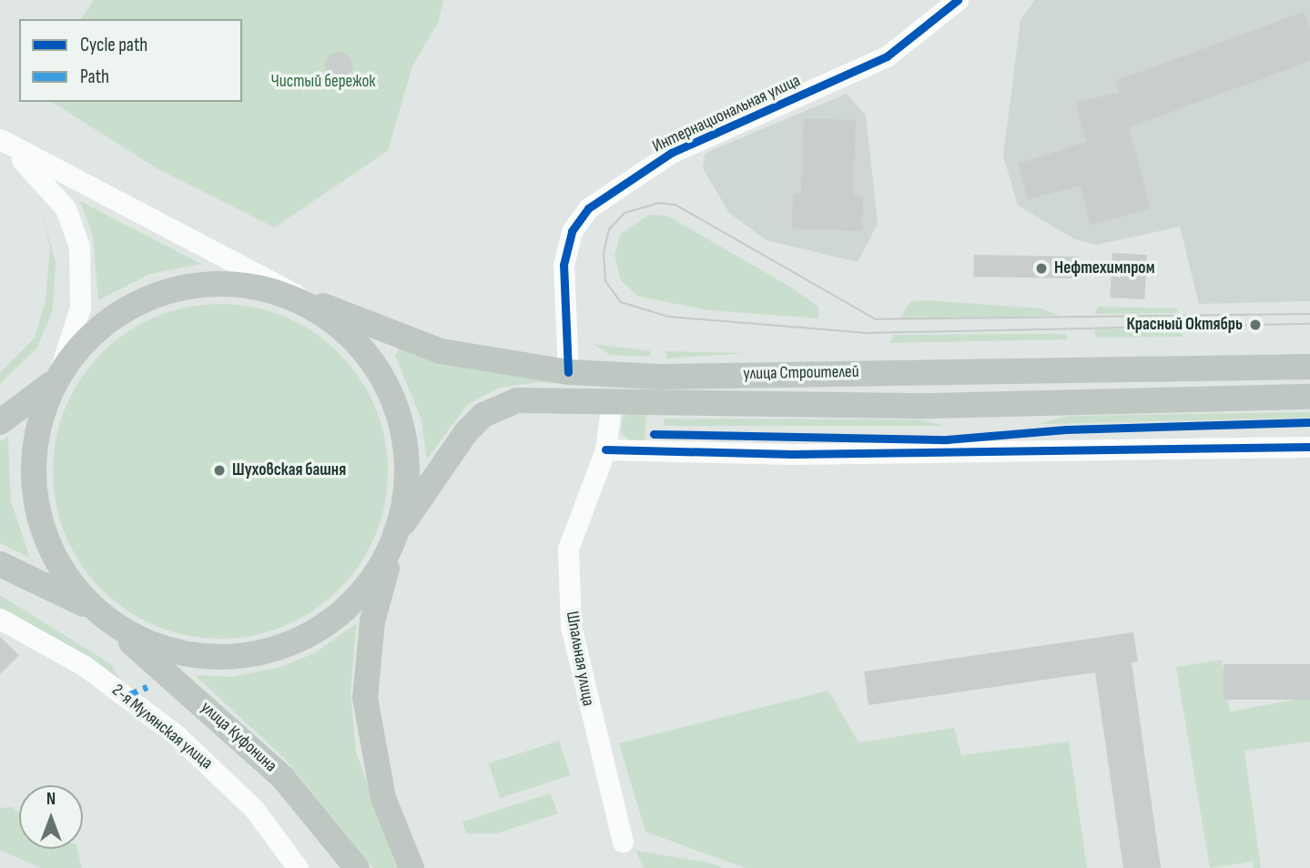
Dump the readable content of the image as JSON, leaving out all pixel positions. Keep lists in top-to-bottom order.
{
  "streets": {
    "main road": ["улица Строителей", "улица Куфонина"],
    "street": ["Интернациональная улица", "Шпальная улица", "2-я Мулянская улица"]
  },
  "crossings": [
    ["Интернациональная улица", "улица Строителей"],
    ["улица Строителей", "Шпальная улица"],
    ["улица Строителей", "улица Куфонина"]
  ],
  "parks": ["Чистый бережок"],
  "places": ["Нефтехимпром", "Красный Октябрь", "Шуховская башня"],
  "legend": ["Cycle path", "Path"],
  "north": "top"
}
